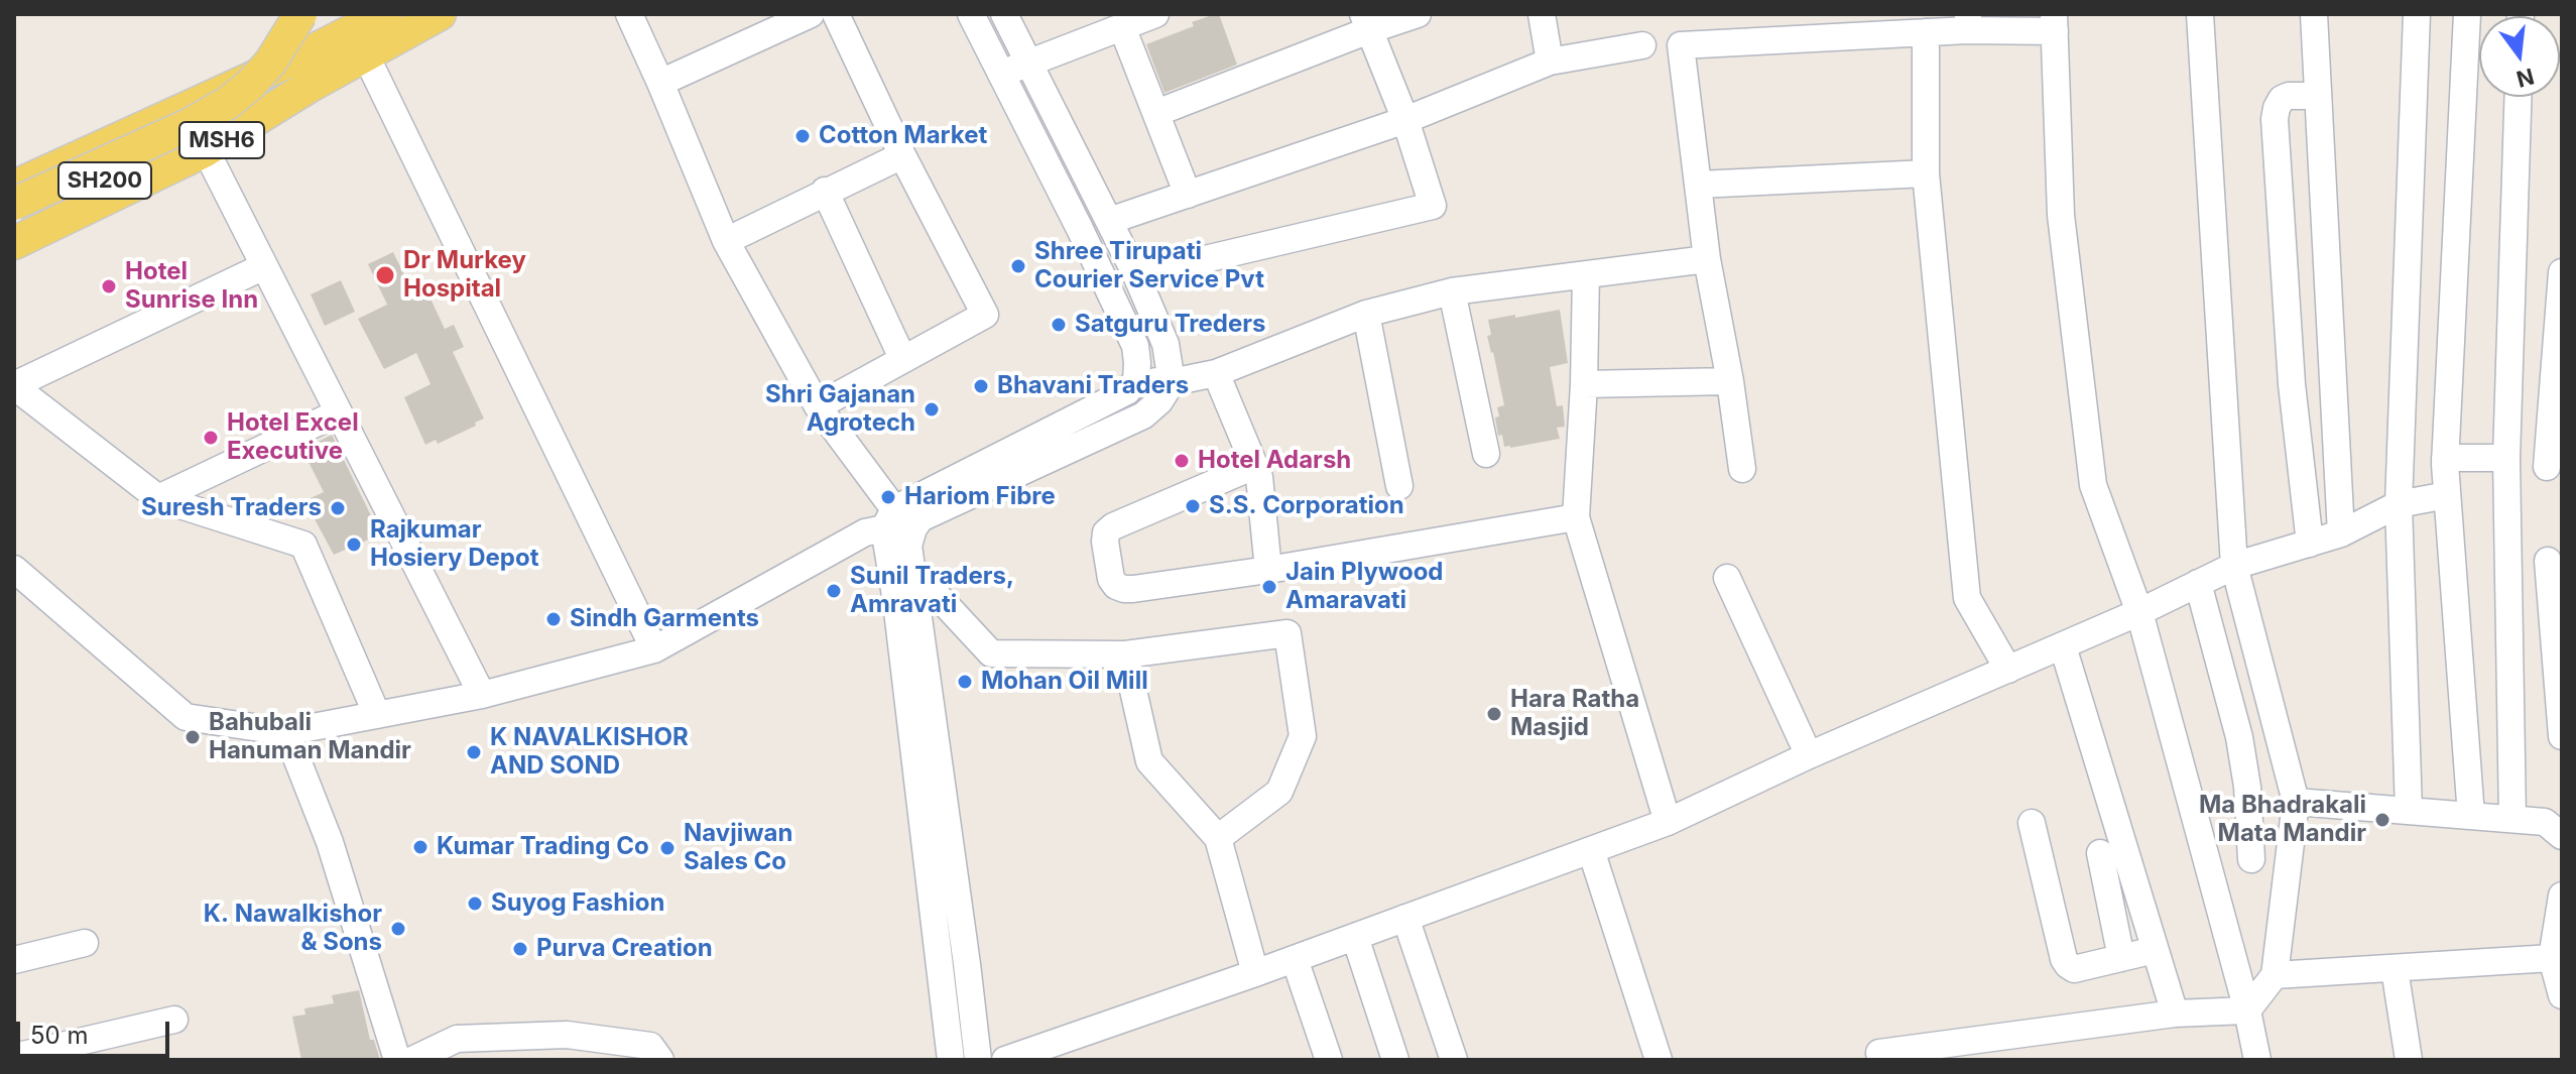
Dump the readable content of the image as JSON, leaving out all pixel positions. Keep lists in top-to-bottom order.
{
  "streets": {
    "main road": ["MSH6", "SH200"]
  },
  "crossings": [
    ["MSH6", "SH200"]
  ],
  "places": [
    "Cotton Market",
    "Shree Tirupati Courier Service Pvt",
    "Dr Murkey Hospital",
    "Hotel Sunrise Inn",
    "Satguru Treders",
    "Bhavani Traders",
    "Shri Gajanan Agrotech",
    "Hotel Excel Executive",
    "Hotel Adarsh",
    "Hariom Fibre",
    "S.S. Corporation",
    "Suresh Traders",
    "Rajkumar Hosiery Depot",
    "Jain Plywood Amaravati",
    "Sunil Traders, Amravati",
    "Sindh Garments",
    "Mohan Oil Mill",
    "Hara Ratha Masjid",
    "Bahubali Hanuman Mandir",
    "K NAVALKISHOR AND SOND",
    "Ma Bhadrakali Mata Mandir",
    "Kumar Trading Co",
    "Navjiwan Sales Co",
    "Suyog Fashion",
    "K. Nawalkishor & Sons",
    "Purva Creation"
  ],
  "scale_bar": "50 m",
  "north": "bottom"
}
